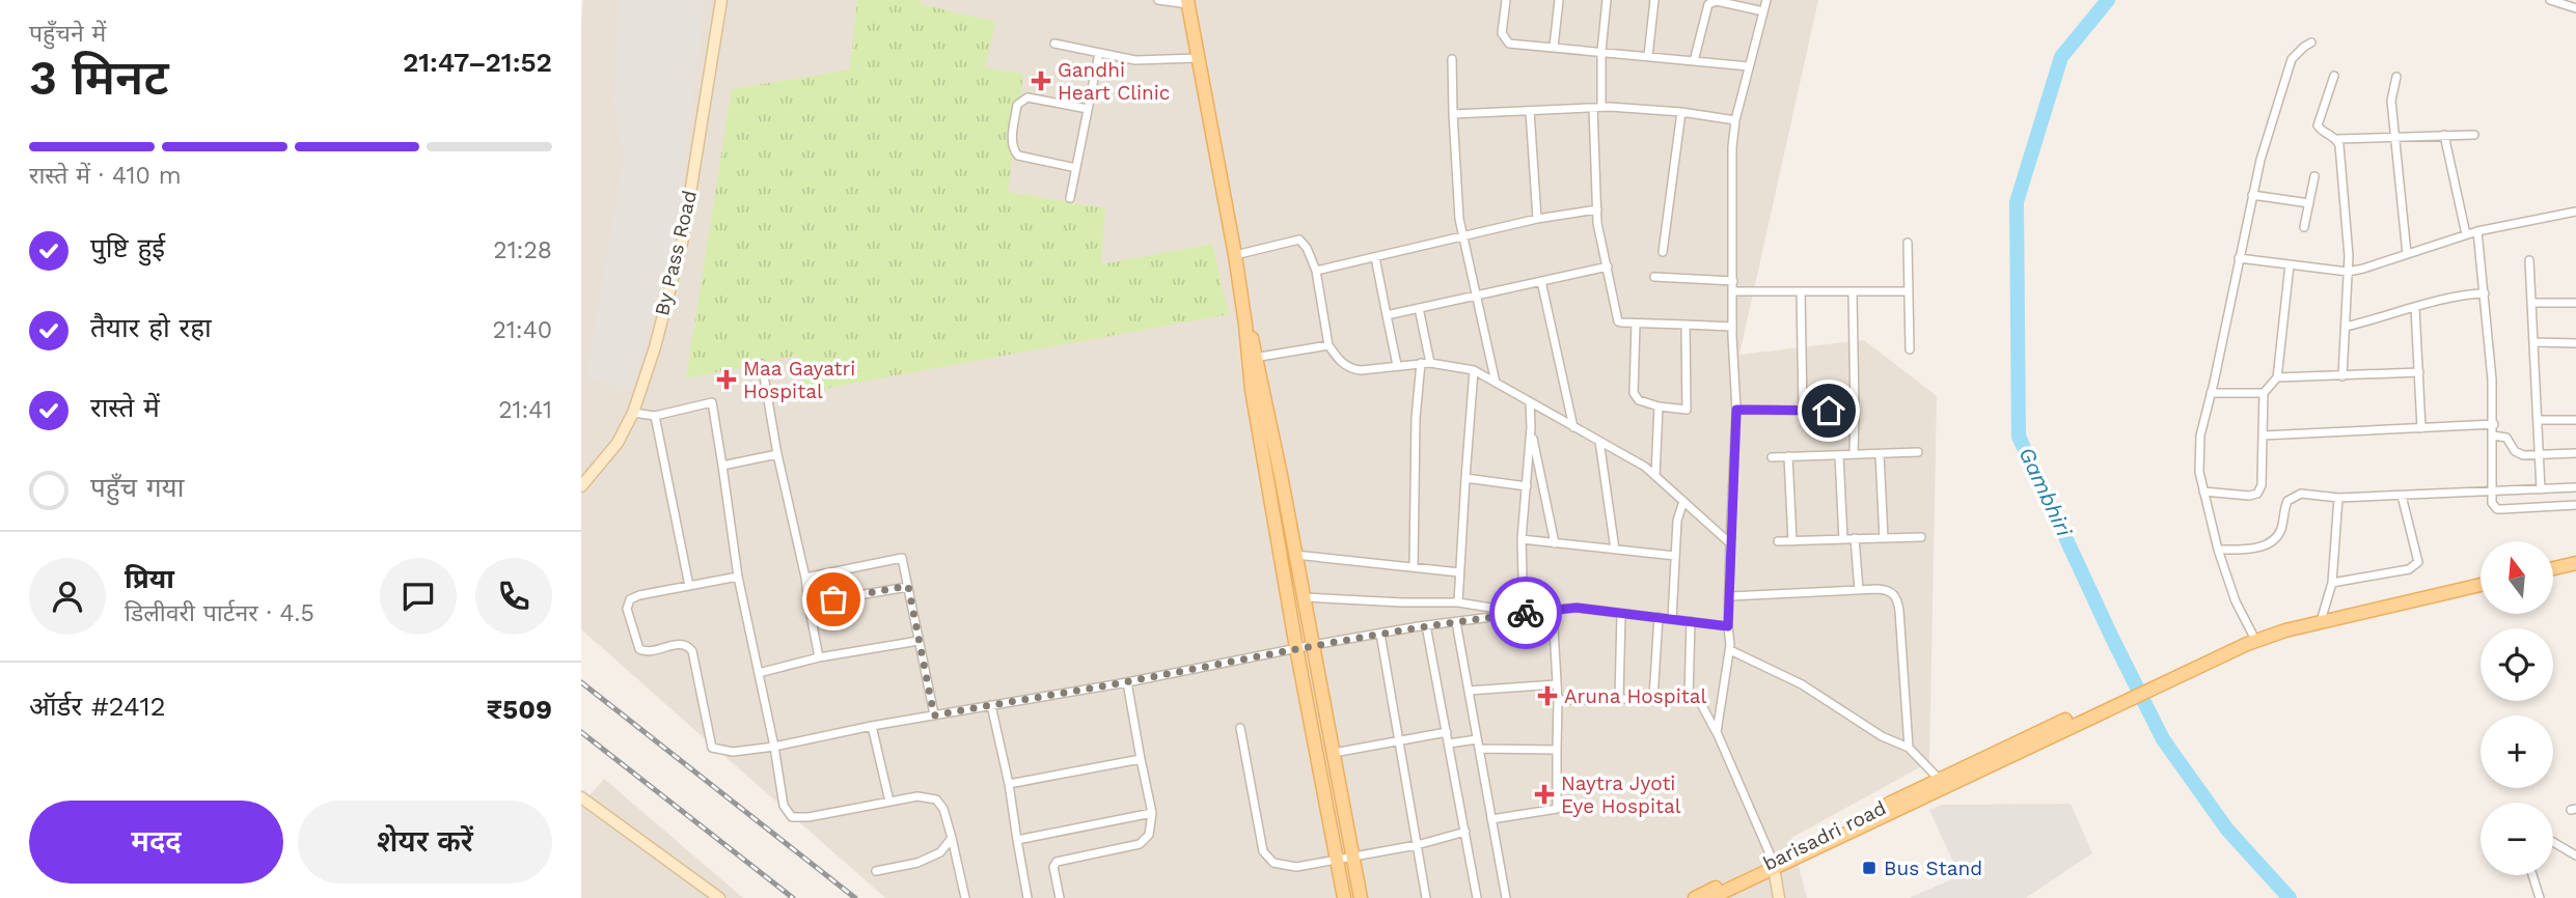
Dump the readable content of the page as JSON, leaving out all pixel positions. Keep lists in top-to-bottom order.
{
  "streets": {
    "main road": ["barisadri road"],
    "street": ["By Pass Road"]
  },
  "water": ["Gambhiri"],
  "places": {
    "health": [
      "Gandhi Heart Clinic",
      "Maa Gayatri Hospital",
      "Aruna Hospital",
      "Naytra Jyoti Eye Hospital"
    ],
    "transit": ["Bus Stand"]
  },
  "north": "top",
  "page": {
    "heading": ["3 मिनट", "पहुँचने में", "21:47–21:52"],
    "panel": [
      "प्रिया",
      "डिलीवरी पार्टनर · 4.5",
      "ऑर्डर #2412",
      "₹509"
    ],
    "bar": "रास्ते में · 410 m",
    "list": [
      ["पुष्टि हुई", "21:28"],
      ["तैयार हो रहा", "21:40"],
      ["रास्ते में", "21:41"],
      "पहुँच गया"
    ],
    "map_buttons": ["+", "−"],
    "buttons": ["मदद", "शेयर करें"]
  }
}
